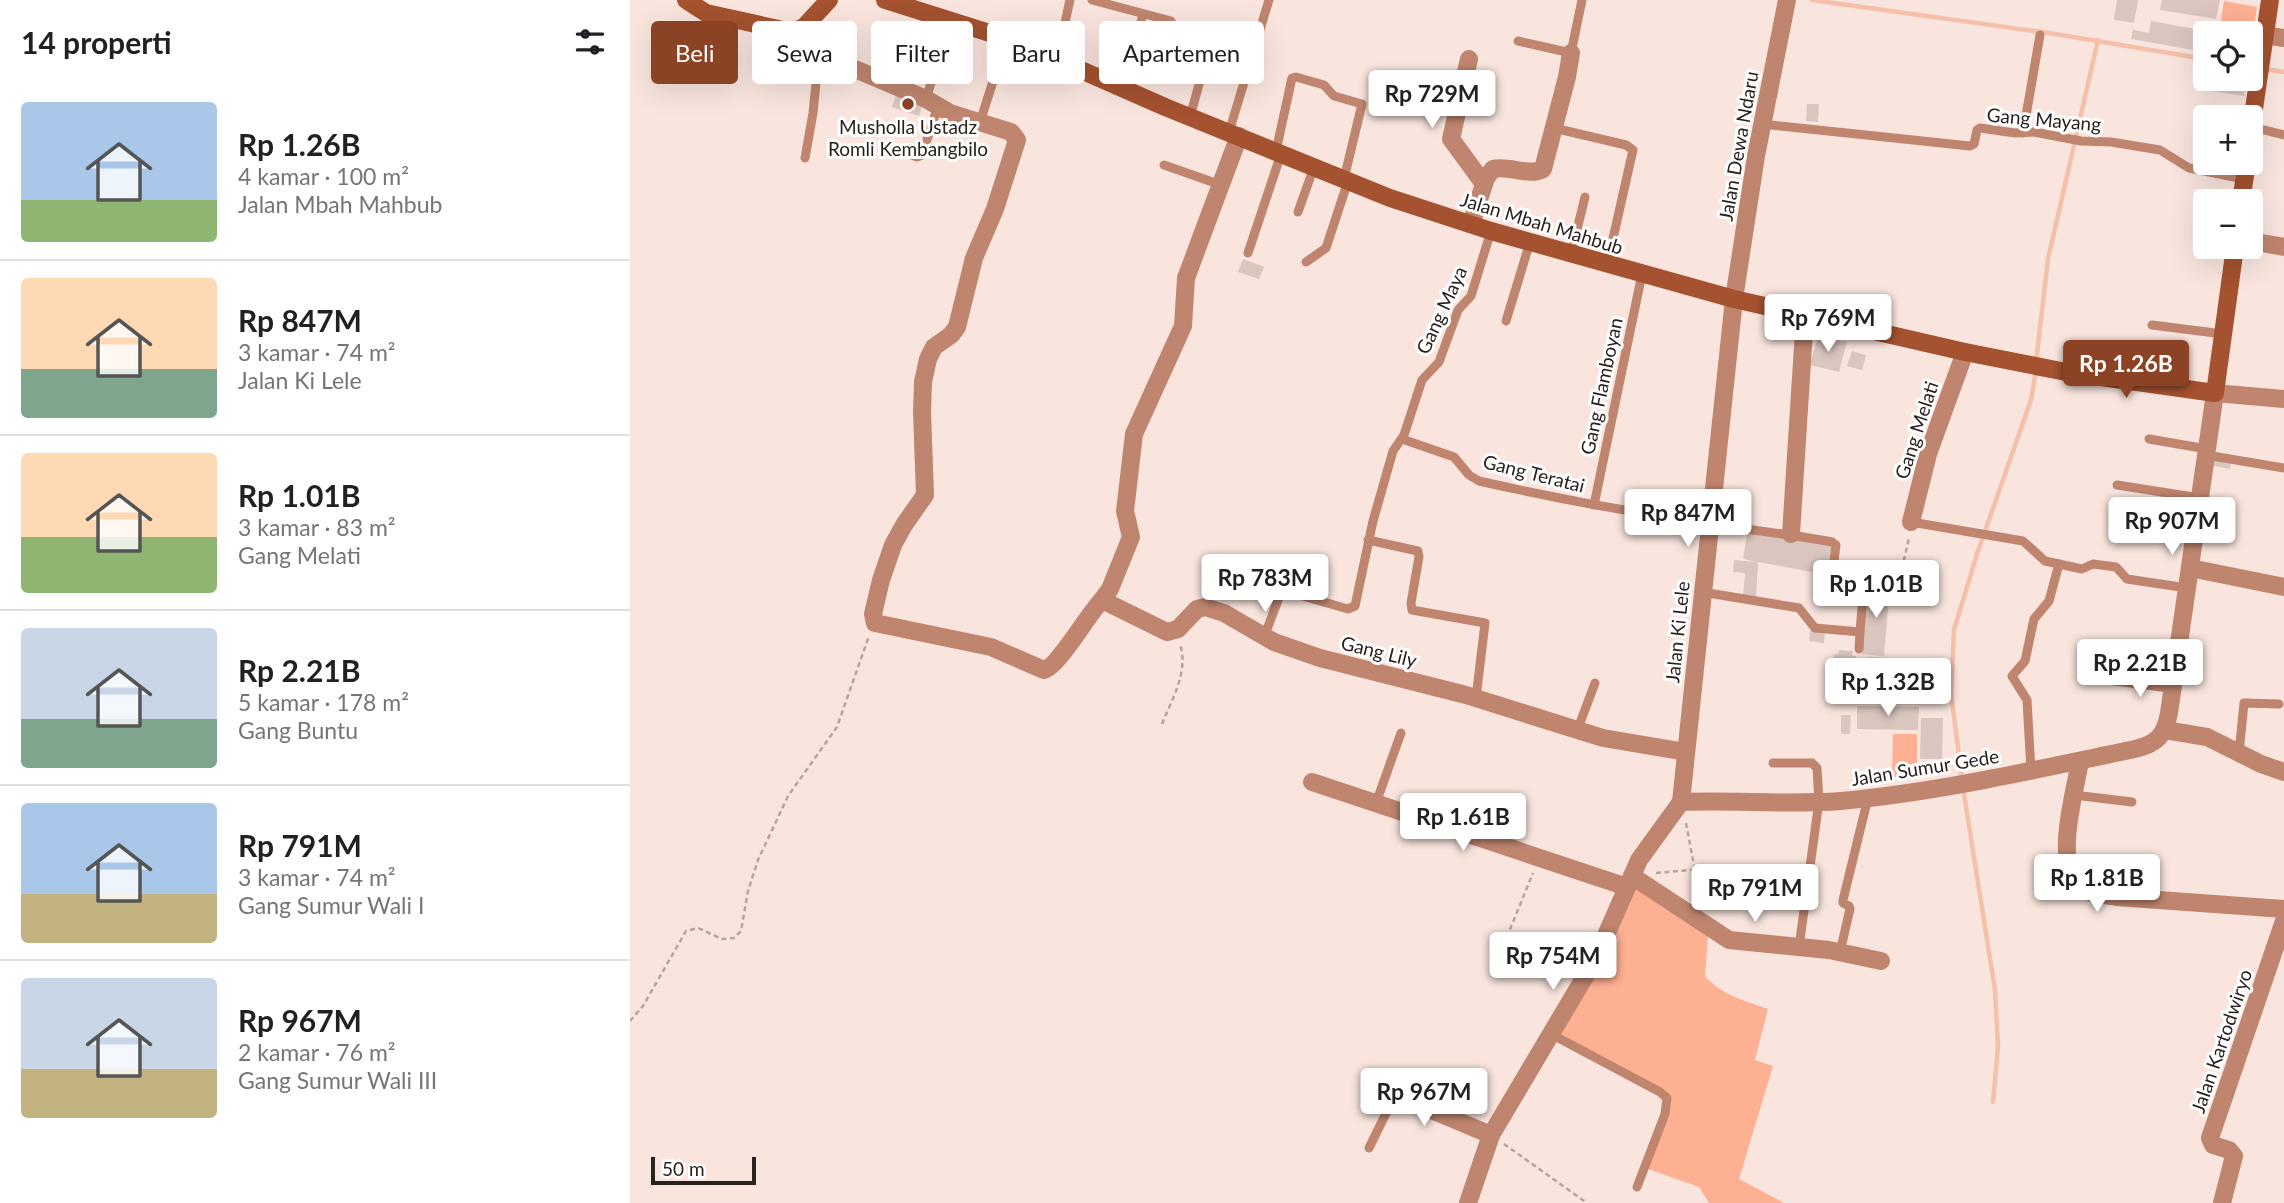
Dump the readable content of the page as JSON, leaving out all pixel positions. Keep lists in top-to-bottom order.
{
  "streets": {
    "street": [
      "Jalan Dewa Ndaru",
      "Jalan Mbah Mahbub",
      "Gang Melati",
      "Jalan Ki Lele",
      "Gang Lily",
      "Jalan Sumur Gede",
      "Jalan Kartodwiryo"
    ],
    "lane": [
      "Gang Mayang",
      "Gang Maya",
      "Gang Flamboyan",
      "Gang Teratai"
    ]
  },
  "crossings": [
    ["Gang Mayang", "Jalan Dewa Ndaru"],
    ["Jalan Dewa Ndaru", "Jalan Mbah Mahbub"],
    ["Jalan Dewa Ndaru", "Jalan Ki Lele"],
    ["Jalan Mbah Mahbub", "Gang Maya"],
    ["Jalan Mbah Mahbub", "Gang Flamboyan"],
    ["Jalan Mbah Mahbub", "Gang Melati"],
    ["Jalan Mbah Mahbub", "Jalan Ki Lele"],
    ["Gang Maya", "Gang Teratai"],
    ["Gang Maya", "Gang Lily"],
    ["Gang Flamboyan", "Gang Teratai"],
    ["Gang Teratai", "Jalan Ki Lele"],
    ["Jalan Ki Lele", "Gang Lily"],
    ["Jalan Ki Lele", "Jalan Sumur Gede"]
  ],
  "places": ["Musholla Ustadz Romli Kembangbilo"],
  "scale_bar": "50 m",
  "page": {
    "heading": "14 properti",
    "map_buttons": ["+", "−"],
    "chip": [
      "Beli",
      "Sewa",
      "Filter",
      "Baru",
      "Apartemen"
    ],
    "price": [
      "Rp 729M",
      "Rp 769M",
      "Rp 1.26B",
      "Rp 847M",
      "Rp 907M",
      "Rp 783M",
      "Rp 1.01B",
      "Rp 2.21B",
      "Rp 1.32B",
      "Rp 1.61B",
      "Rp 1.81B",
      "Rp 791M",
      "Rp 754M",
      "Rp 967M"
    ],
    "list": [
      {
        "name": "Rp 1.26B",
        "note": "4 kamar · 100 m² · Jalan Mbah Mahbub"
      },
      {
        "name": "Rp 847M",
        "note": "3 kamar · 74 m² · Jalan Ki Lele"
      },
      {
        "name": "Rp 1.01B",
        "note": "3 kamar · 83 m² · Gang Melati"
      },
      {
        "name": "Rp 2.21B",
        "note": "5 kamar · 178 m² · Gang Buntu"
      },
      {
        "name": "Rp 791M",
        "note": "3 kamar · 74 m² · Gang Sumur Wali I"
      },
      {
        "name": "Rp 967M",
        "note": "2 kamar · 76 m² · Gang Sumur Wali III"
      }
    ],
    "scale": "50 m"
  }
}
